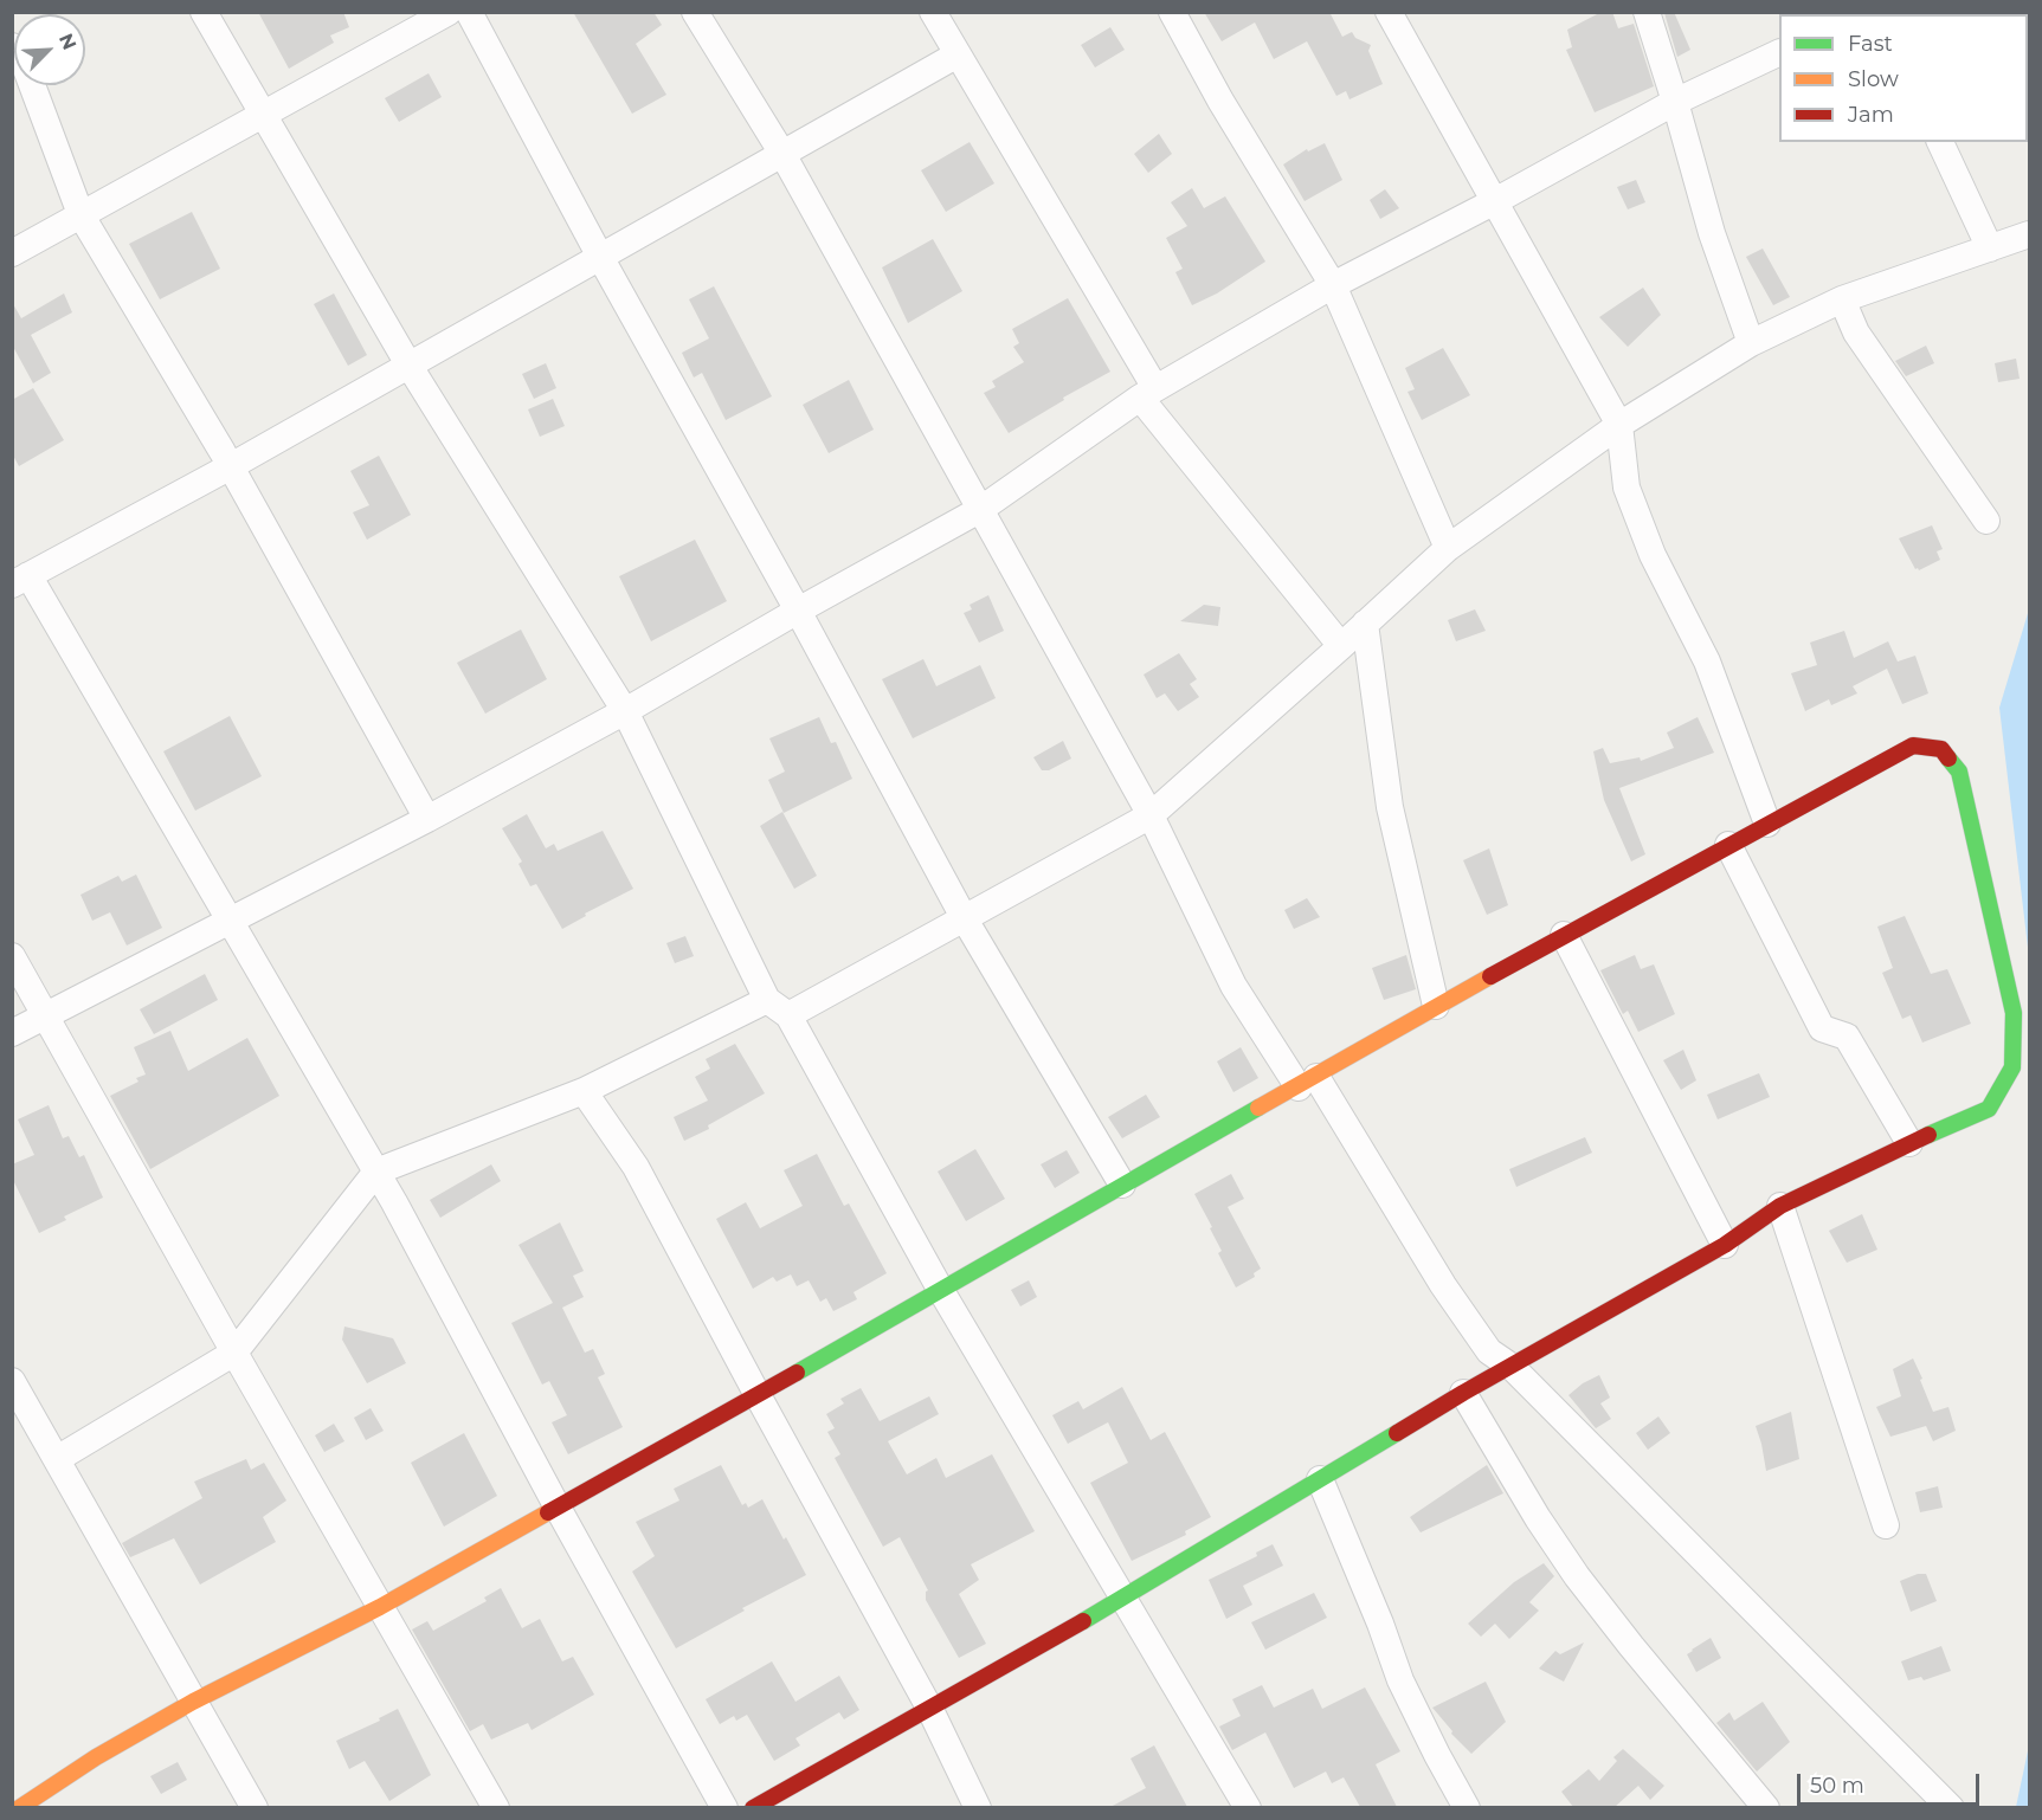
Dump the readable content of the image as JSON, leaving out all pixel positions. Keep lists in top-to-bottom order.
{
  "legend": ["Fast", "Slow", "Jam"],
  "scale_bar": "50 m",
  "north": "top right"
}
